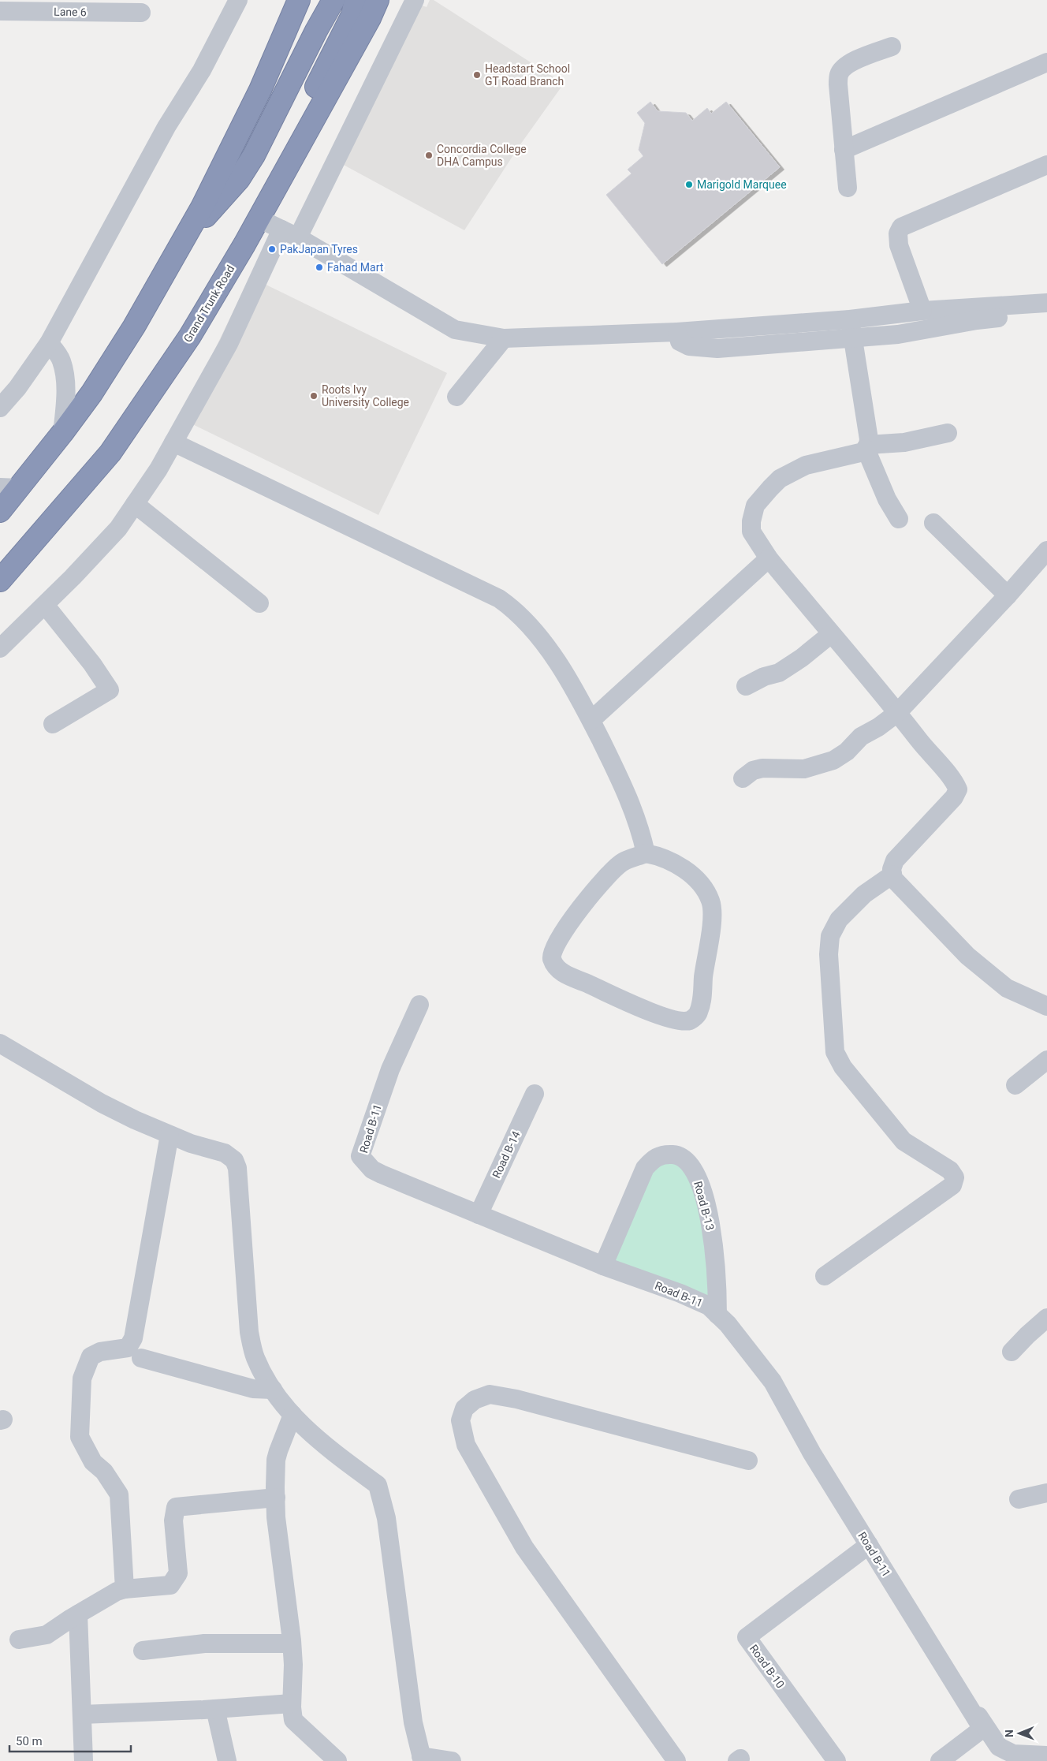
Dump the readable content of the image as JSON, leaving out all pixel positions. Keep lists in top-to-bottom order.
{
  "streets": {
    "highway": ["Grand Trunk Road"],
    "street": [
      "Lane 6",
      "Road B-11",
      "Road B-14",
      "Road B-13",
      "Road B-10"
    ]
  },
  "crossings": [
    ["Road B-11", "Road B-14"],
    ["Road B-11", "Road B-13"],
    ["Road B-11", "Road B-10"]
  ],
  "places": [
    "Headstart School GT Road Branch",
    "Concordia College DHA Campus",
    "Marigold Marquee",
    "PakJapan Tyres",
    "Fahad Mart",
    "Roots Ivy University College"
  ],
  "scale_bar": "50 m",
  "north": "left"
}
